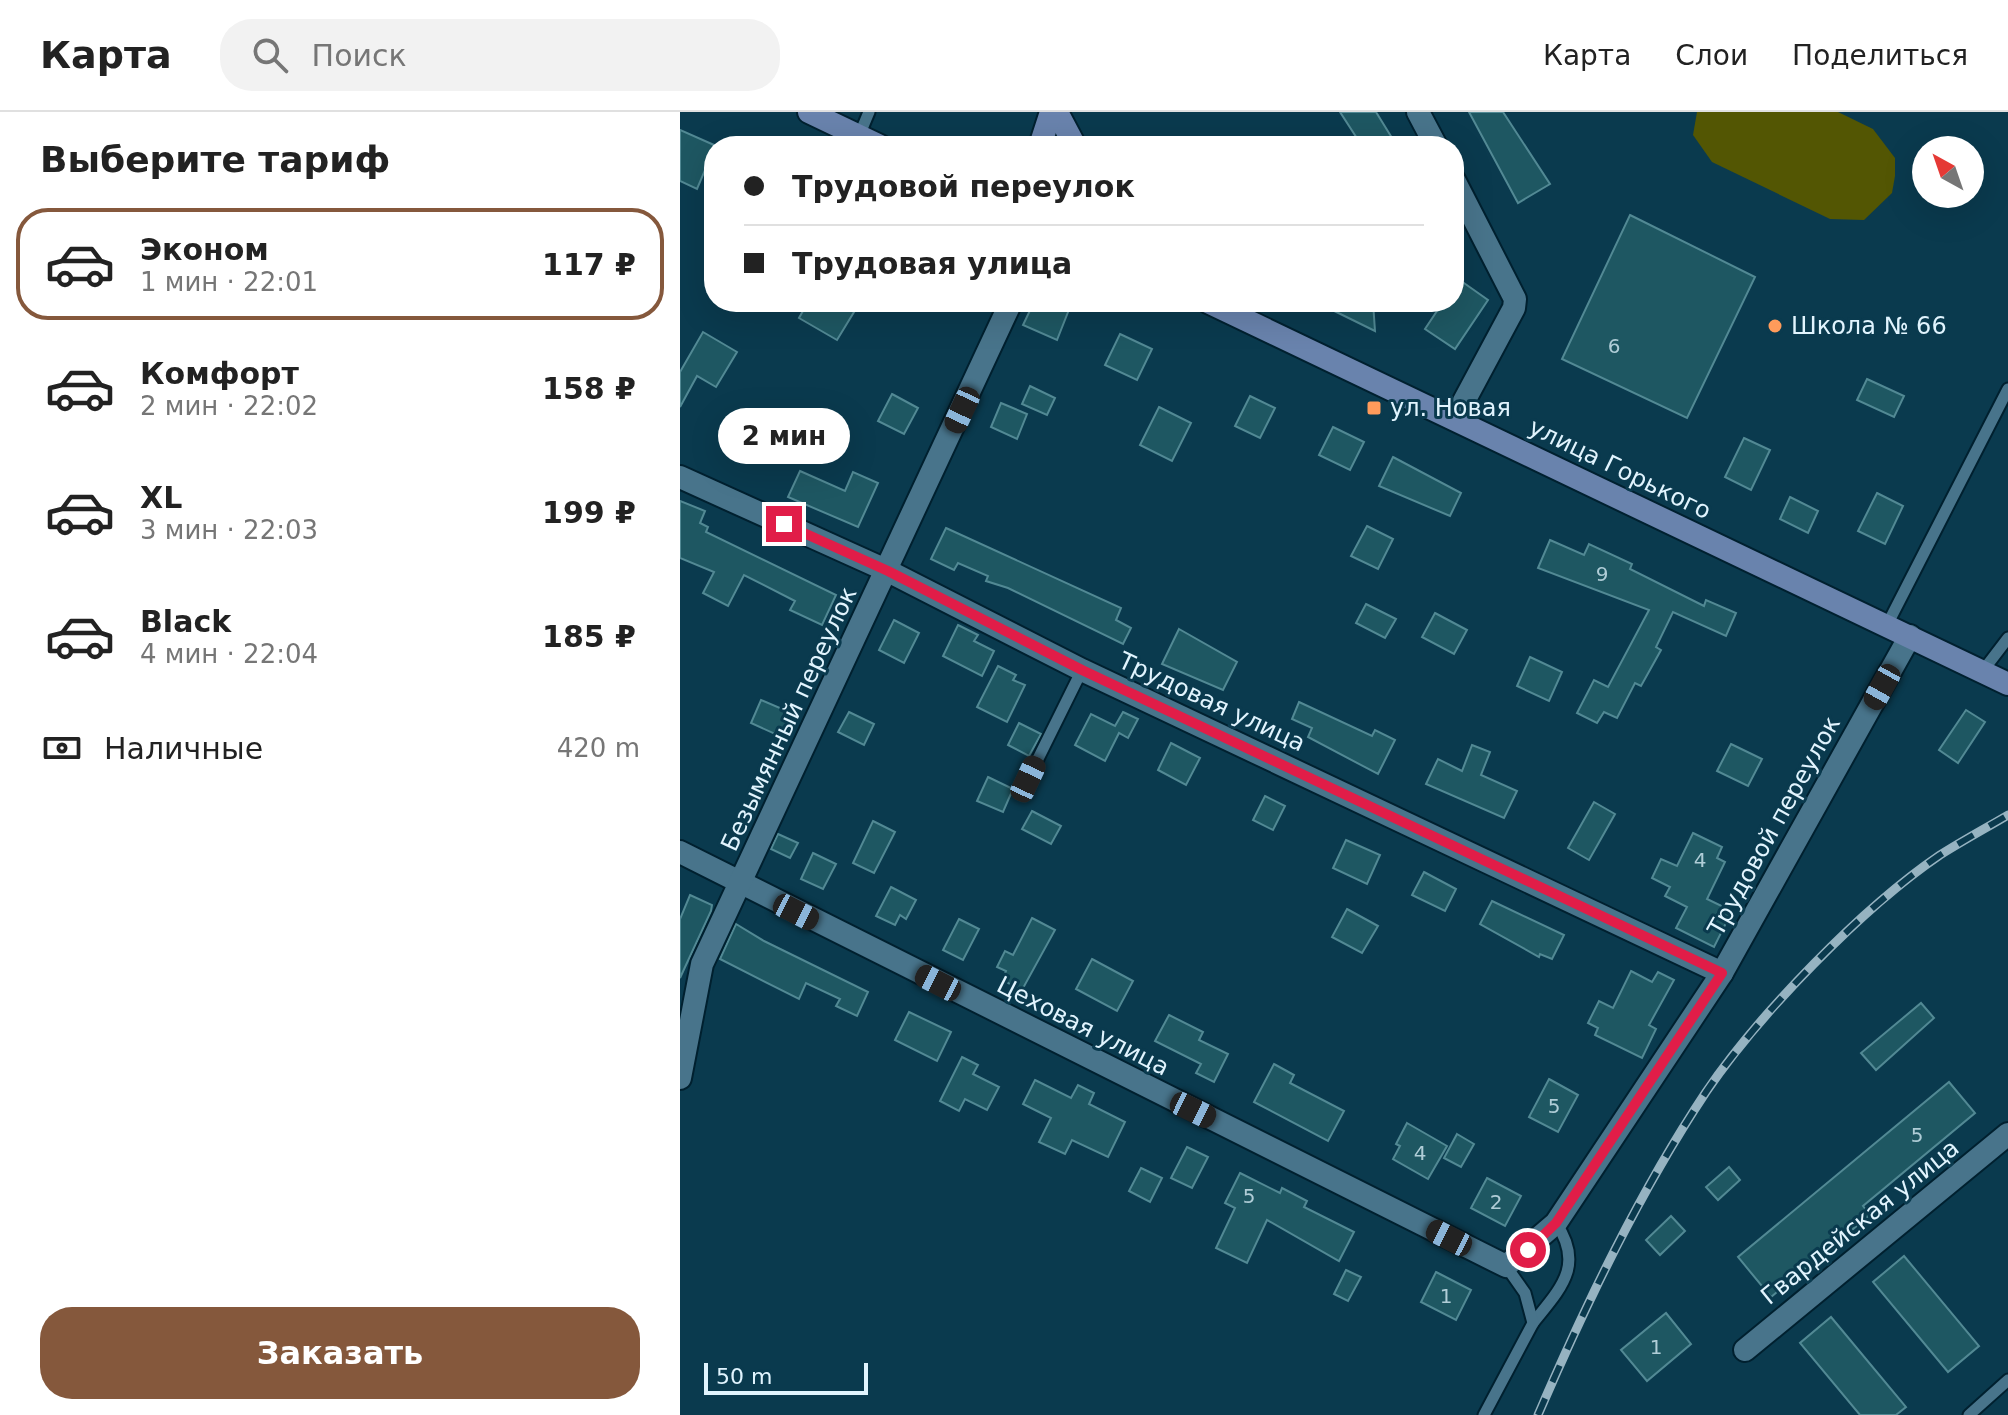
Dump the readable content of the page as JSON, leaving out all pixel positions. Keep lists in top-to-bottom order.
{
  "streets": {
    "main road": ["улица Горького"],
    "street": [
      "Трудовая улица",
      "Безымянный переулок",
      "Трудовой переулок",
      "Цеховая улица",
      "Гвардейская улица"
    ]
  },
  "crossings": [
    ["улица Горького", "Трудовой переулок"],
    ["Трудовая улица", "Безымянный переулок"],
    ["Трудовая улица", "Трудовой переулок"],
    ["Безымянный переулок", "Цеховая улица"],
    ["Трудовой переулок", "Цеховая улица"]
  ],
  "places": {
    "other": ["Школа № 66"],
    "transit": ["ул. Новая"]
  },
  "house_numbers": [
    "6",
    "9",
    "4",
    "5",
    "5",
    "4",
    "5",
    "2",
    "1",
    "1"
  ],
  "scale_bar": "50 m",
  "north": "top left",
  "page": {
    "header": "Карта",
    "search": "Поиск",
    "nav": ["Карта", "Слои", "Поделиться"],
    "heading": "Выберите тариф",
    "banner": ["Трудовой переулок", "Трудовая улица"],
    "list": [
      {
        "name": "Эконом",
        "note": "1 мин · 22:01",
        "value": "117 ₽"
      },
      {
        "name": "Комфорт",
        "note": "2 мин · 22:02",
        "value": "158 ₽"
      },
      {
        "name": "XL",
        "note": "3 мин · 22:03",
        "value": "199 ₽"
      },
      {
        "name": "Black",
        "note": "4 мин · 22:04",
        "value": "185 ₽"
      }
    ],
    "bubble": "2 мин",
    "pay": ["Наличные", "420 m"],
    "buttons": "Заказать",
    "scale": "50 m"
  }
}
